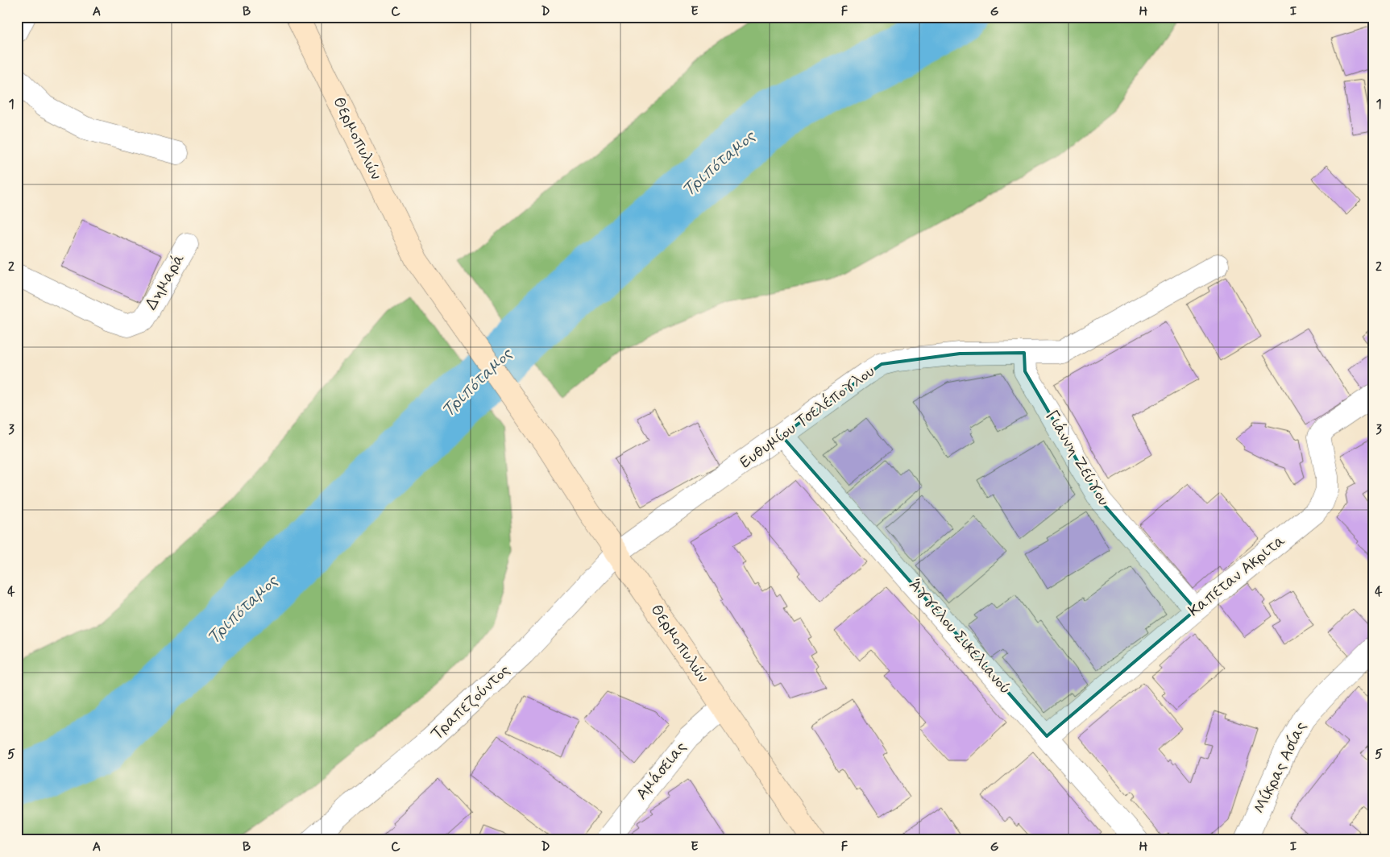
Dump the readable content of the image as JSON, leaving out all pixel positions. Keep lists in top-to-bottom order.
{
  "streets": {
    "street": [
      "Θερμοπυλών",
      "Δημαρά",
      "Ευθυμίου Τσελέπογλου",
      "Γιάννη Ζεύγου",
      "Καπεταν Ακριτα",
      "Άγγελου Σικελιανού",
      "Τραπεζούντος",
      "Μίκρας Ασίας",
      "Αμάσειας"
    ]
  },
  "crossings": [
    ["Θερμοπυλών", "Ευθυμίου Τσελέπογλου"],
    ["Θερμοπυλών", "Τραπεζούντος"],
    ["Θερμοπυλών", "Αμάσειας"],
    ["Ευθυμίου Τσελέπογλου", "Γιάννη Ζεύγου"],
    ["Ευθυμίου Τσελέπογλου", "Άγγελου Σικελιανού"],
    ["Ευθυμίου Τσελέπογλου", "Τραπεζούντος"],
    ["Γιάννη Ζεύγου", "Καπεταν Ακριτα"],
    ["Καπεταν Ακριτα", "Άγγελου Σικελιανού"]
  ],
  "water": ["Τριπόταμος"],
  "grid": {
    "columns": [
      "A",
      "B",
      "C",
      "D",
      "E",
      "F",
      "G",
      "H",
      "I"
    ],
    "rows": [
      "1",
      "2",
      "3",
      "4",
      "5"
    ]
  }
}
